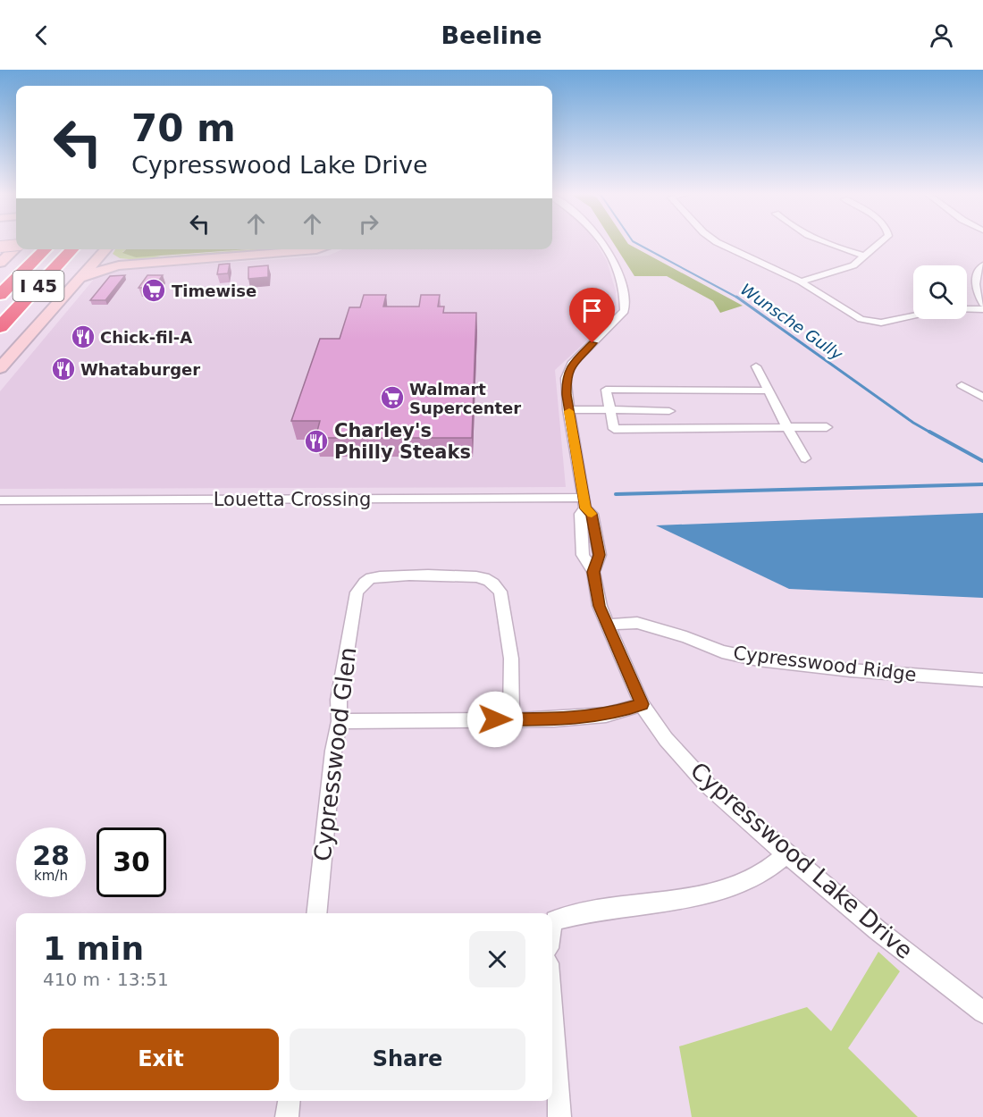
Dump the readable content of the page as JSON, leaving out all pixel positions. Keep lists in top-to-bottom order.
{
  "streets": {
    "highway": ["I 45"],
    "street": [
      "Louetta Crossing",
      "Cypresswood Ridge",
      "Cypresswood Glen",
      "Cypresswood Lake Drive"
    ]
  },
  "crossings": [
    ["Louetta Crossing", "Cypresswood Lake Drive"],
    ["Cypresswood Ridge", "Cypresswood Lake Drive"]
  ],
  "water": ["Wunsche Gully"],
  "places": {
    "supermarket": ["Timewise", "Walmart Supercenter"],
    "restaurant": ["Chick-fil-A", "Whataburger", "Charley's Philly Steaks"]
  },
  "page": {
    "header": "Beeline",
    "turn": ["70 m", "Cypresswood Lake Drive"],
    "speed": "28 km/h",
    "limit": "30",
    "heading": ["1 min", "410 m · 13:51"],
    "buttons": ["Exit", "Share"]
  }
}
